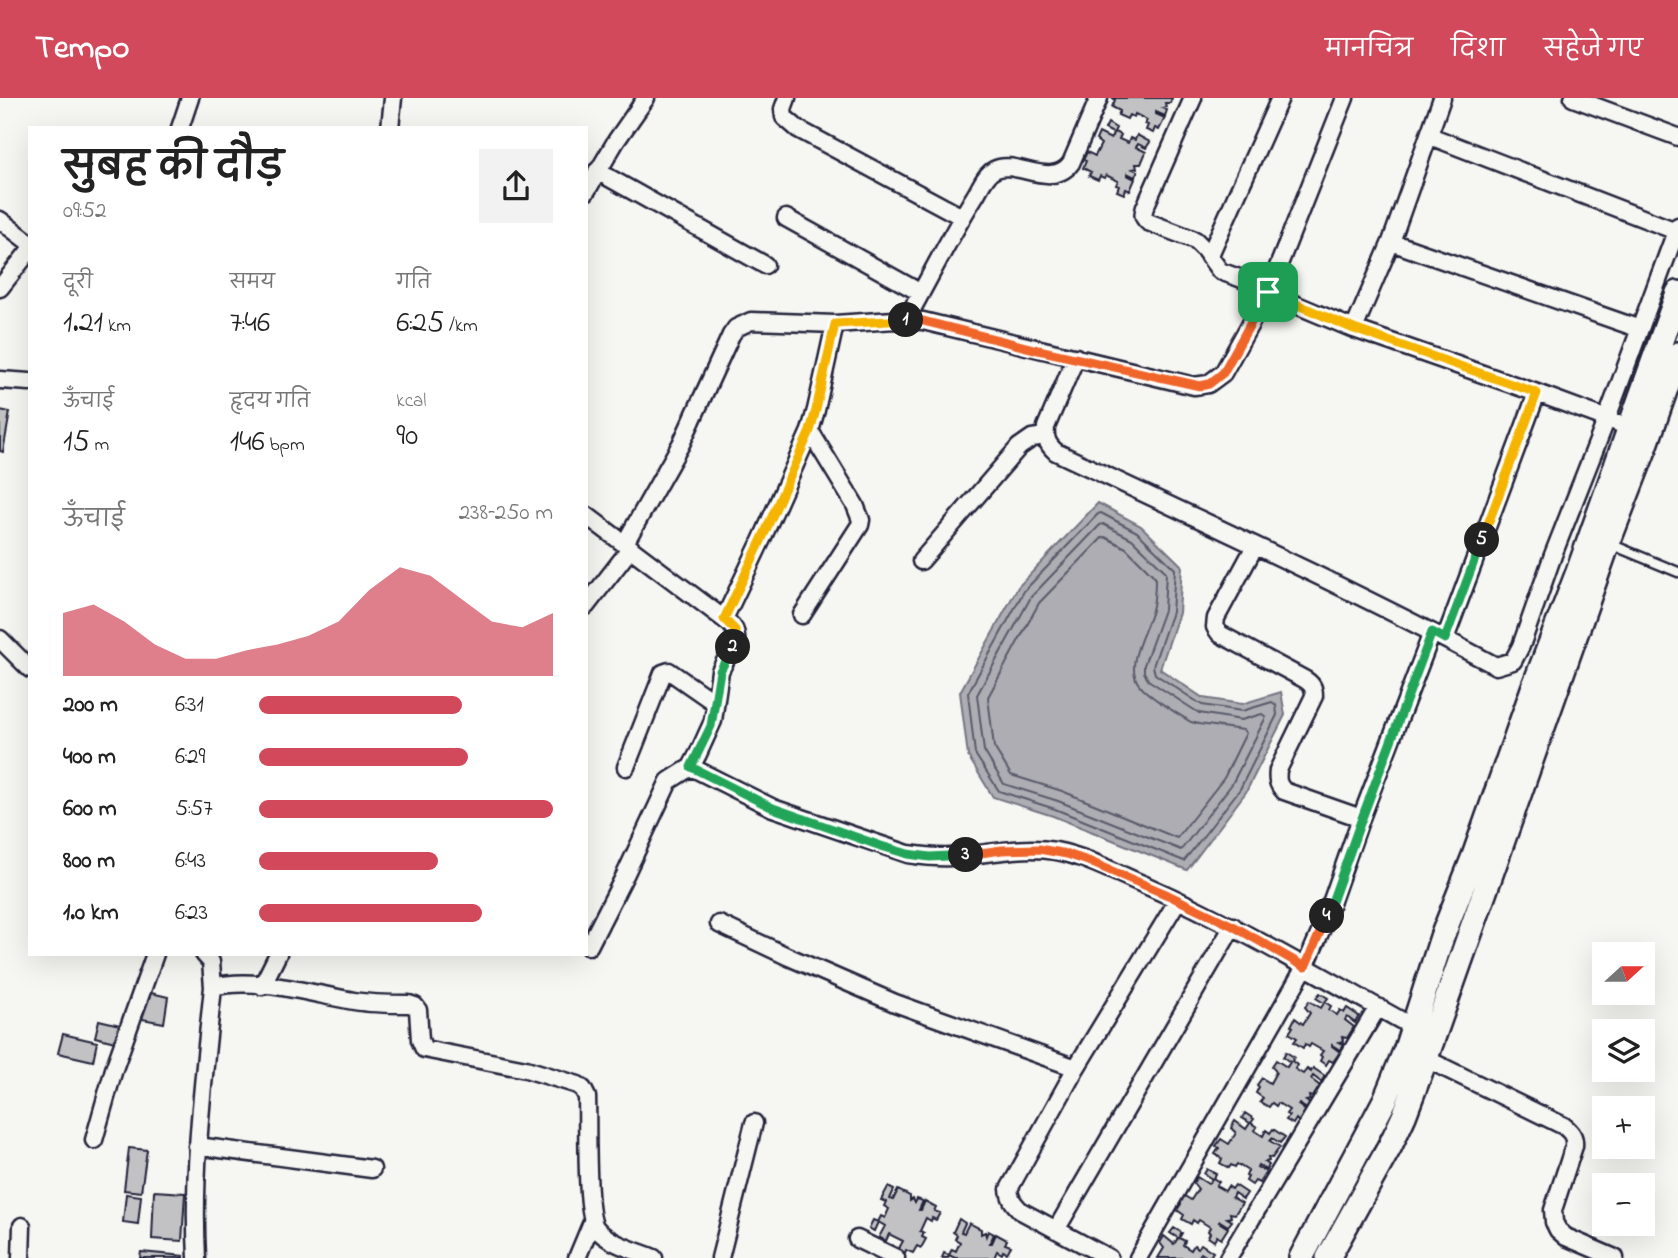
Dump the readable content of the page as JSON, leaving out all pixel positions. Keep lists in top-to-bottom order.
{
  "north": "right",
  "page": {
    "header": "Tempo",
    "nav": ["मानचित्र", "दिशा", "सहेजे गए"],
    "heading": ["सुबह की दौड़", "09:52"],
    "stats": [
      ["दूरी", "1.21 km"],
      ["समय", "7:46"],
      ["गति", "6:25 /km"],
      ["ऊँचाई", "15 m"],
      ["हृदय गति", "146 bpm"],
      ["kcal", "90"]
    ],
    "pins": [
      "1",
      "5",
      "2",
      "3",
      "4"
    ],
    "chart": ["ऊँचाई", "238–250 m"],
    "list": [
      {
        "name": "200 m",
        "note": "6:31"
      },
      {
        "name": "400 m",
        "note": "6:29"
      },
      {
        "name": "600 m",
        "note": "5:57"
      },
      {
        "name": "800 m",
        "note": "6:43"
      },
      {
        "name": "1.0 km",
        "note": "6:23"
      }
    ],
    "map_buttons": ["+", "−"]
  }
}
